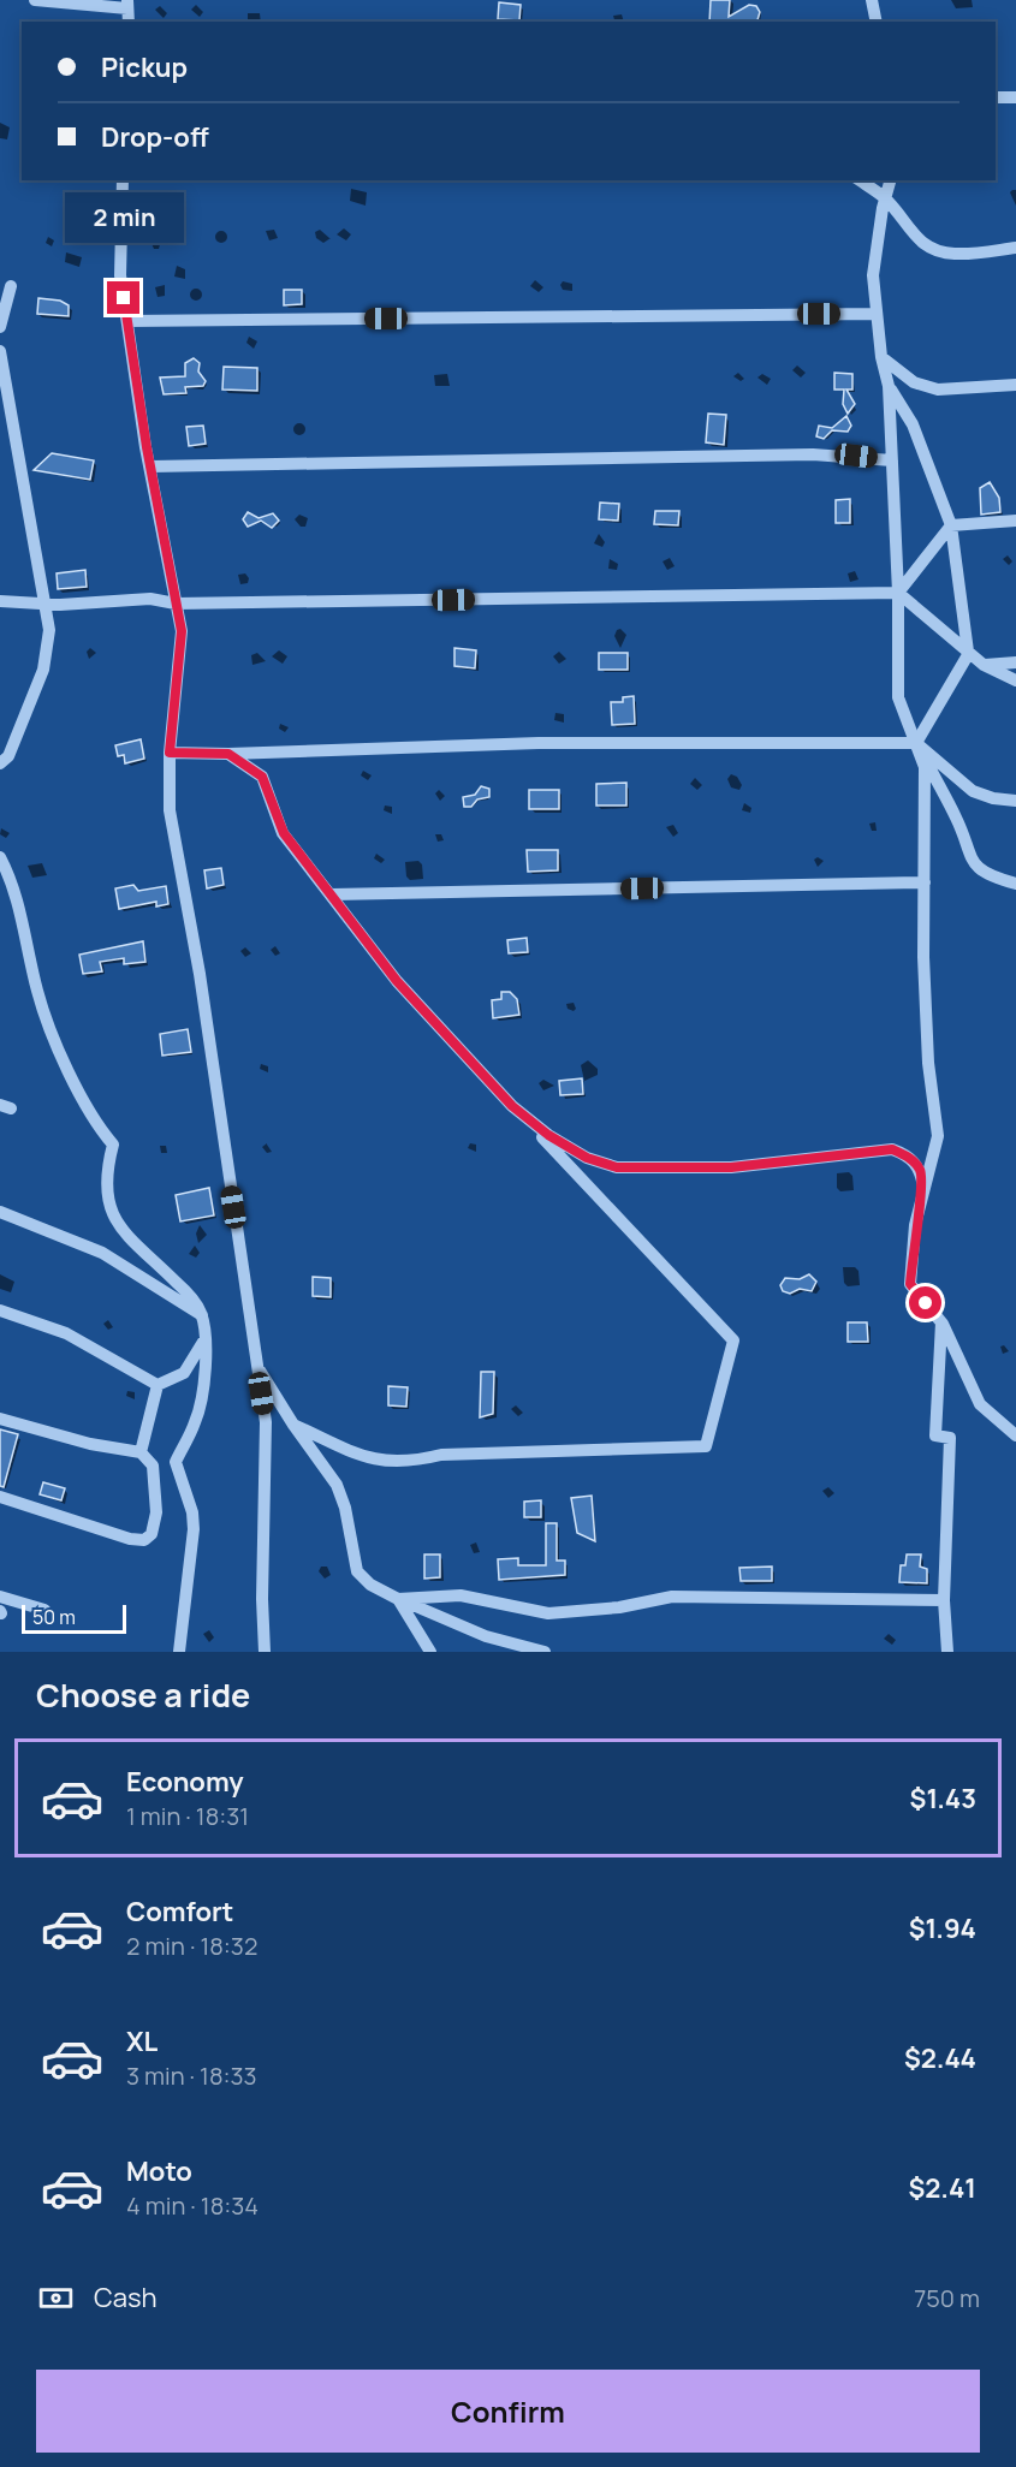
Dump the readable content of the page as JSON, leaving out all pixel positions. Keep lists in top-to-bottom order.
{
  "scale_bar": "50 m",
  "page": {
    "banner": ["Pickup", "Drop-off"],
    "bubble": "2 min",
    "scale": "50 m",
    "heading": "Choose a ride",
    "list": [
      {
        "name": "Economy",
        "note": "1 min · 18:31",
        "value": "$1.43"
      },
      {
        "name": "Comfort",
        "note": "2 min · 18:32",
        "value": "$1.94"
      },
      {
        "name": "XL",
        "note": "3 min · 18:33",
        "value": "$2.44"
      },
      {
        "name": "Moto",
        "note": "4 min · 18:34",
        "value": "$2.41"
      }
    ],
    "pay": ["Cash", "750 m"],
    "buttons": "Confirm"
  }
}
